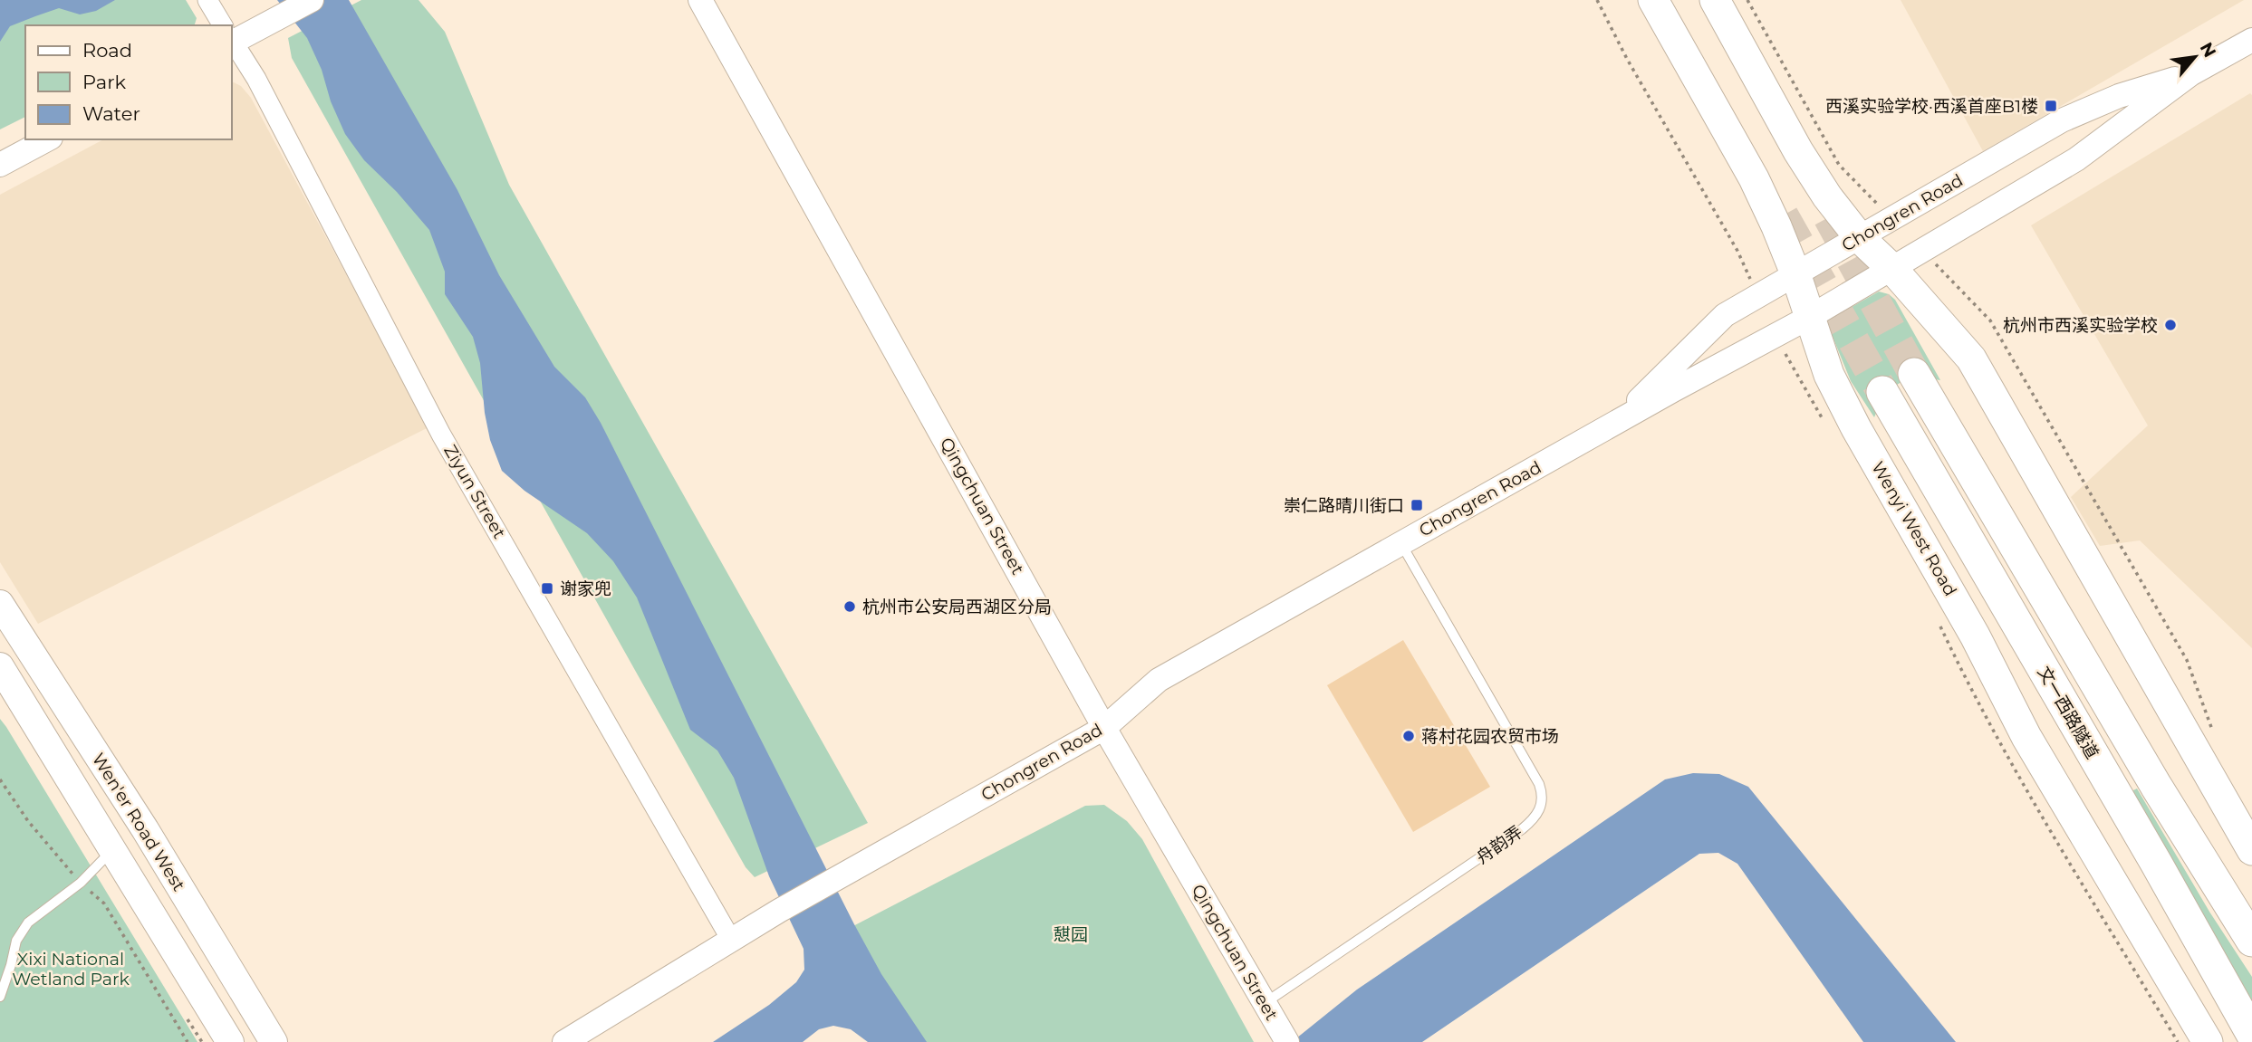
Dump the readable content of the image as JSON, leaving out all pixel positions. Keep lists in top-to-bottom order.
{
  "streets": {
    "highway": ["文一西路隧道"],
    "main road": ["Wenyi West Road", "Wen'er Road West"],
    "street": ["Chongren Road", "Ziyun Street", "Qingchuan Street"],
    "lane": ["舟韵弄"]
  },
  "crossings": [
    ["Chongren Road", "Ziyun Street"],
    ["Chongren Road", "Qingchuan Street"],
    ["Chongren Road", "Wenyi West Road"],
    ["Chongren Road", "舟韵弄"],
    ["Qingchuan Street", "舟韵弄"]
  ],
  "parks": ["憇园", "Xixi National Wetland Park"],
  "places": {
    "transit": ["西溪实验学校·西溪首座B1楼", "崇仁路晴川街口", "谢家兜"],
    "other": ["杭州市西溪实验学校", "杭州市公安局西湖区分局", "蒋村花园农贸市场"]
  },
  "legend": ["Road", "Park", "Water"],
  "north": "top right"
}
